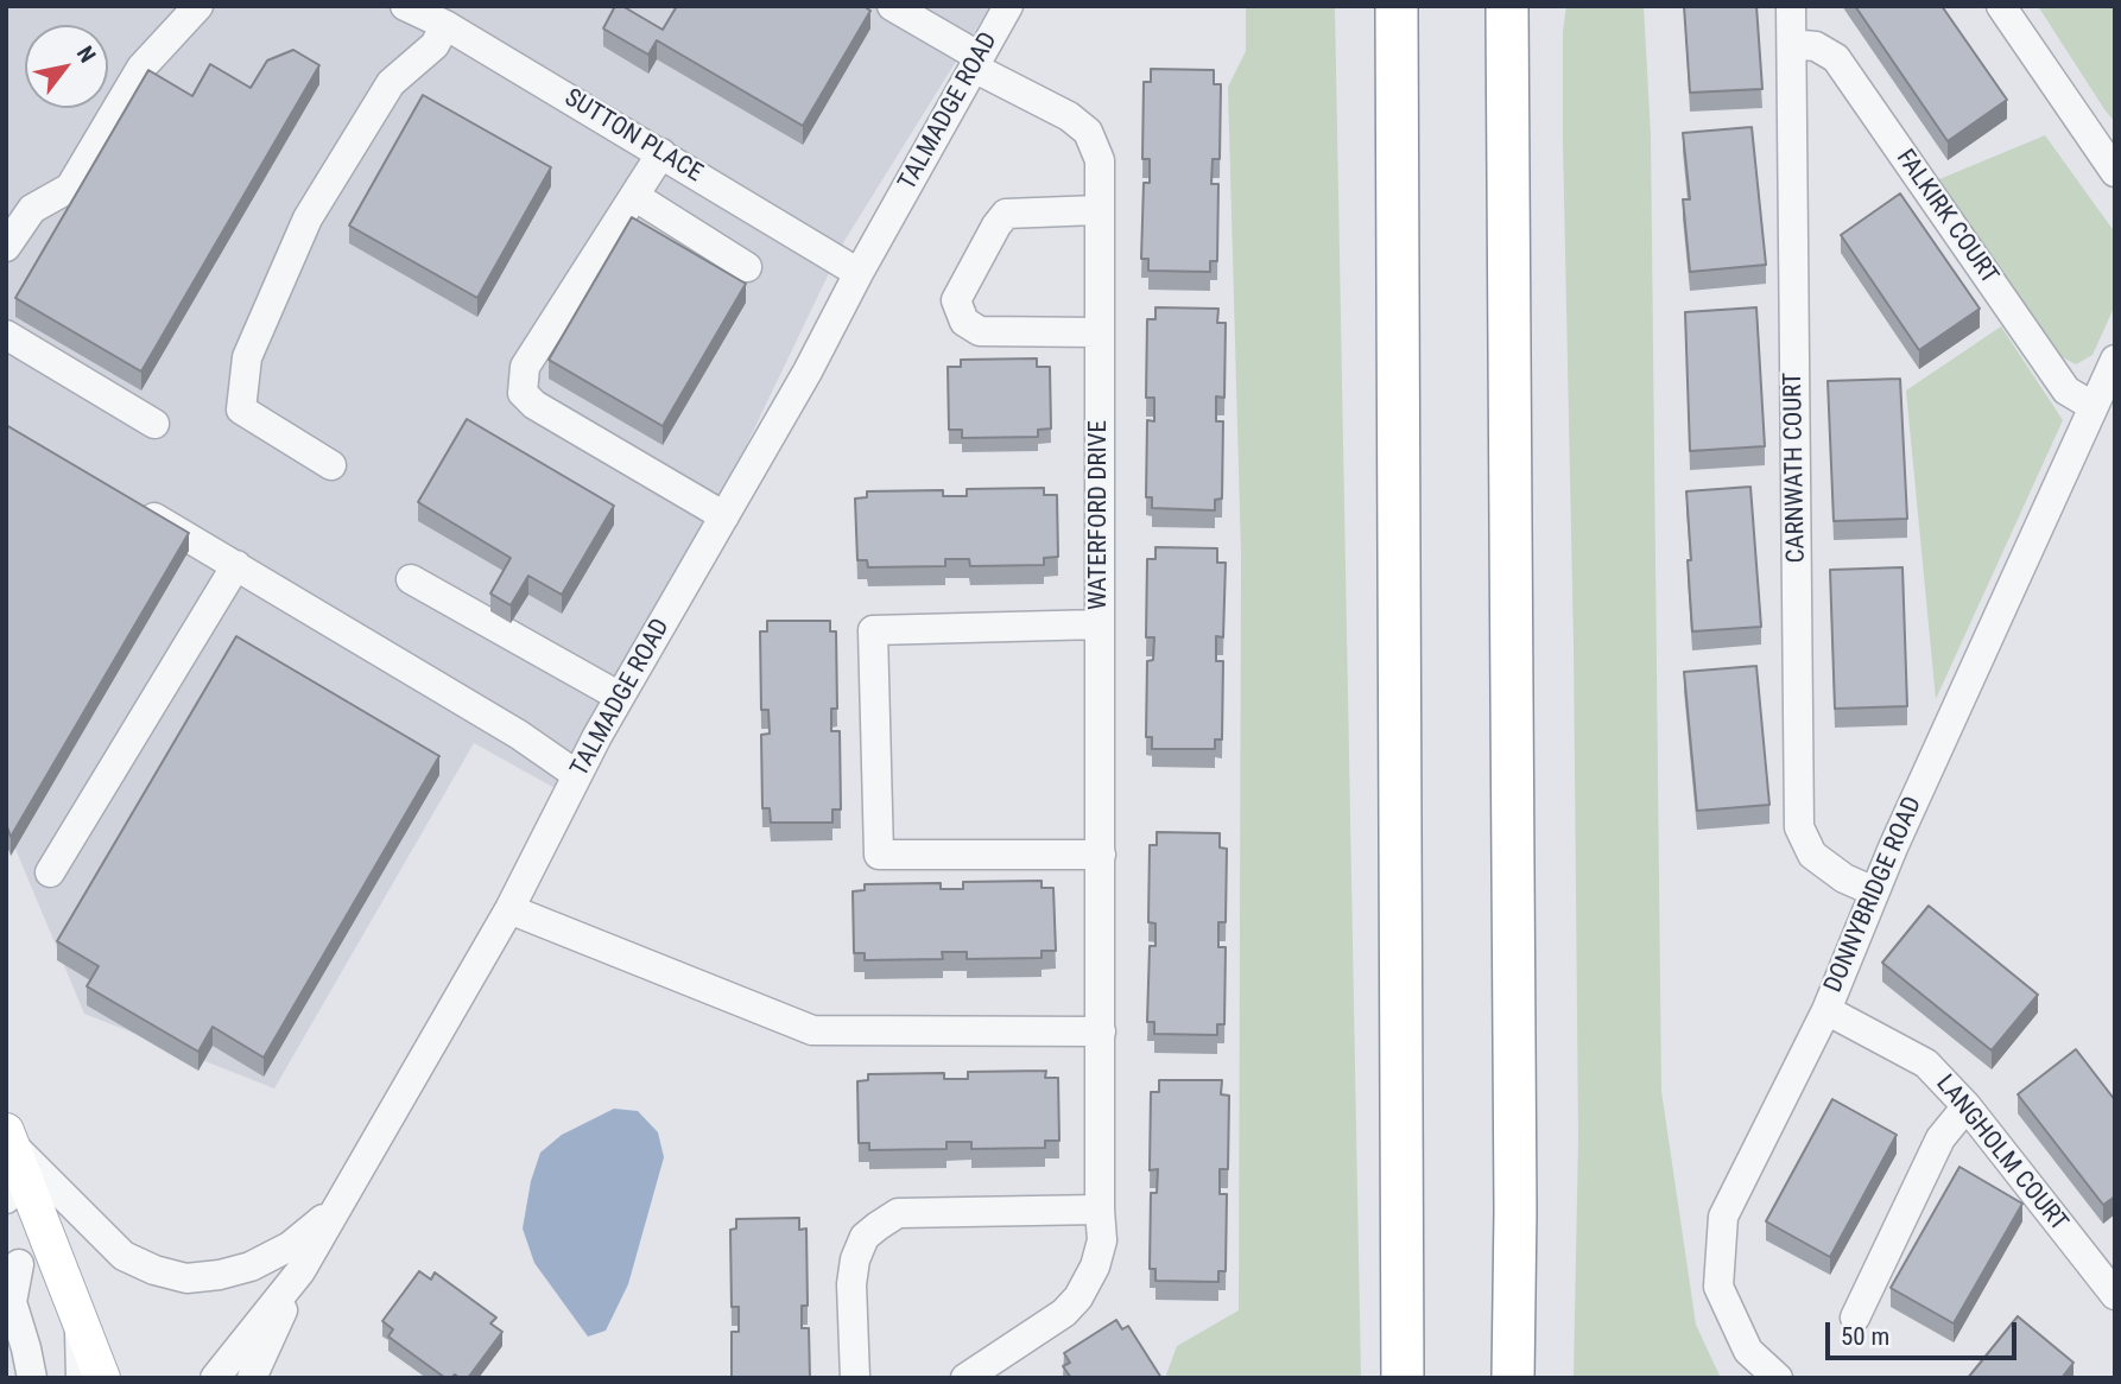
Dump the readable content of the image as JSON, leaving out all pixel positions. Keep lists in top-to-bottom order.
{
  "streets": {
    "street": [
      "TALMADGE ROAD",
      "SUTTON PLACE",
      "FALKIRK COURT",
      "CARNWATH COURT",
      "WATERFORD DRIVE",
      "DONNYBRIDGE ROAD",
      "LANGHOLM COURT"
    ]
  },
  "crossings": [
    ["TALMADGE ROAD", "SUTTON PLACE"],
    ["TALMADGE ROAD", "WATERFORD DRIVE"],
    ["FALKIRK COURT", "CARNWATH COURT"],
    ["FALKIRK COURT", "DONNYBRIDGE ROAD"],
    ["CARNWATH COURT", "DONNYBRIDGE ROAD"],
    ["DONNYBRIDGE ROAD", "LANGHOLM COURT"]
  ],
  "scale_bar": "50 m",
  "north": "top right"
}
